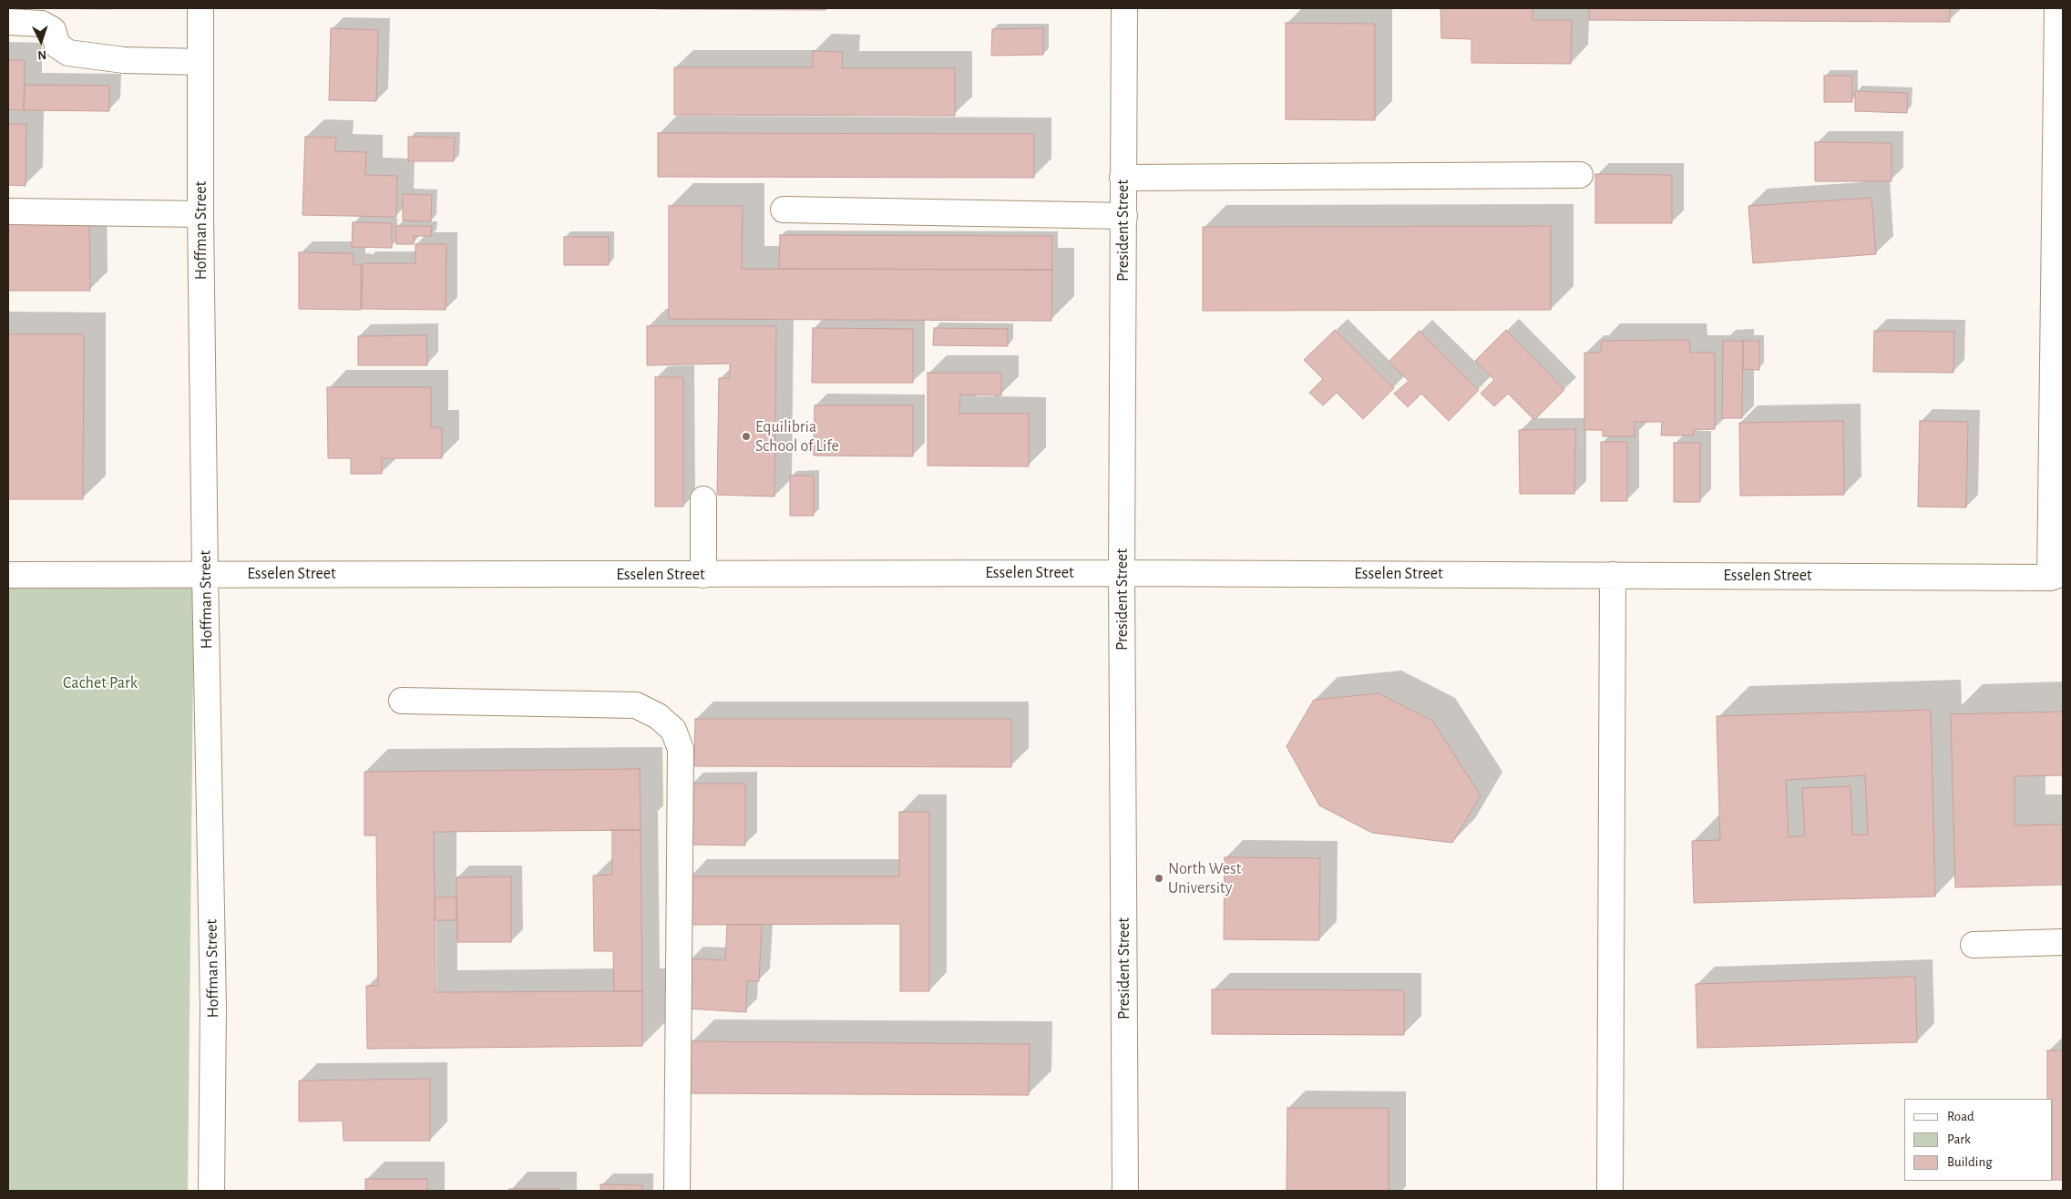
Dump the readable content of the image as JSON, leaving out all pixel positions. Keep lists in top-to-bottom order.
{
  "streets": {
    "street": ["Hoffman Street", "President Street", "Esselen Street"]
  },
  "crossings": [
    ["Hoffman Street", "Esselen Street"],
    ["President Street", "Esselen Street"]
  ],
  "parks": ["Cachet Park"],
  "places": ["Equilibria School of Life", "North West University"],
  "legend": ["Road", "Park", "Building"],
  "north": "bottom"
}
